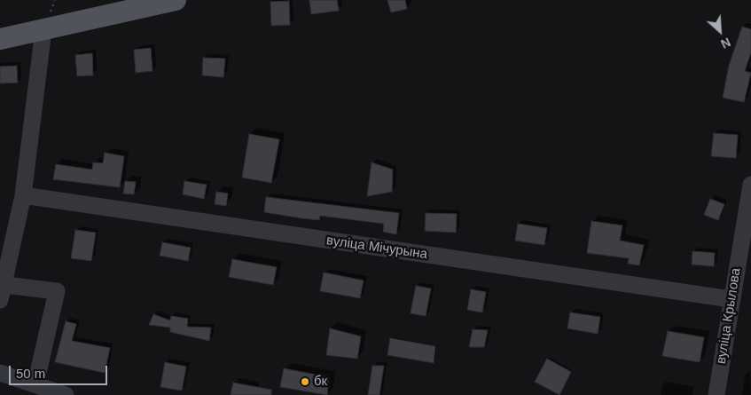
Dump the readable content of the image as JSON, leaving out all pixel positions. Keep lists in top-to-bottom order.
{
  "streets": {
    "street": ["вуліца Мічурына", "вуліца Крылова"]
  },
  "crossings": [
    ["вуліца Мічурына", "вуліца Крылова"]
  ],
  "places": ["бк"],
  "scale_bar": "50 m",
  "north": "bottom right"
}
